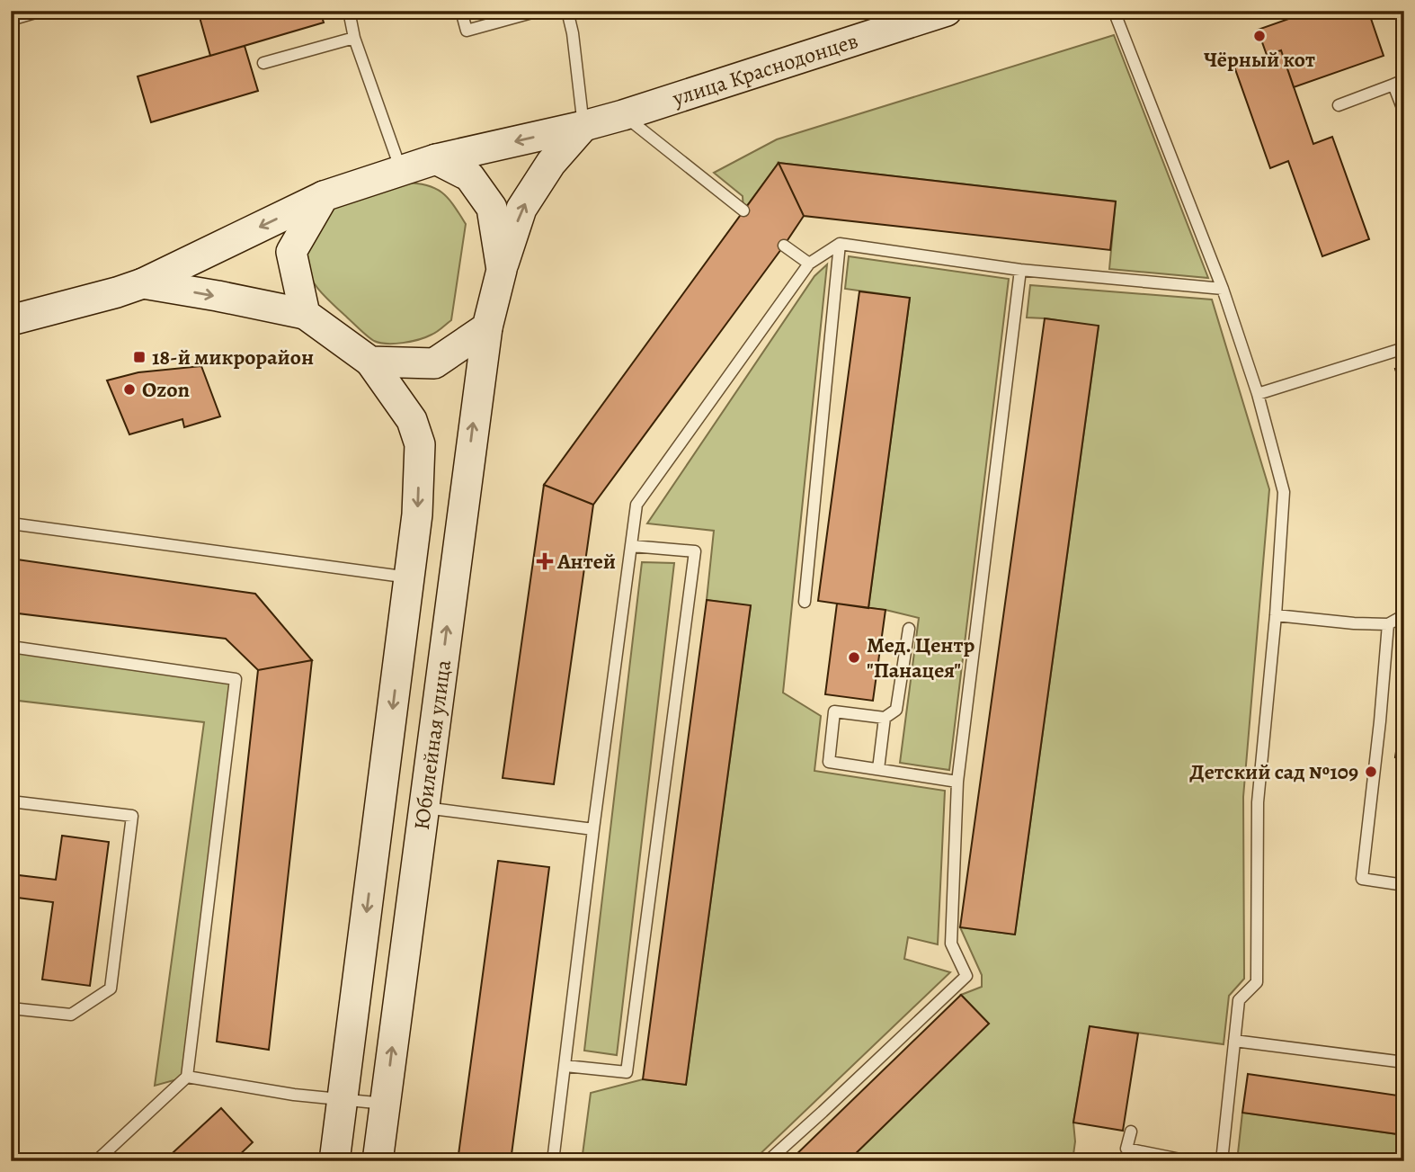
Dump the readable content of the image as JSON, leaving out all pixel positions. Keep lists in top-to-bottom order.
{
  "streets": {
    "main road": ["улица Краснодонцев", "Юбилейная улица"]
  },
  "crossings": [
    ["улица Краснодонцев", "Юбилейная улица"]
  ],
  "places": {
    "other": [
      "Чёрный кот",
      "Ozon",
      "Мед. Центр \"Панацея\"",
      "Детский сад №109"
    ],
    "transit": ["18-й микрорайон"],
    "health": ["Антей"]
  }
}
